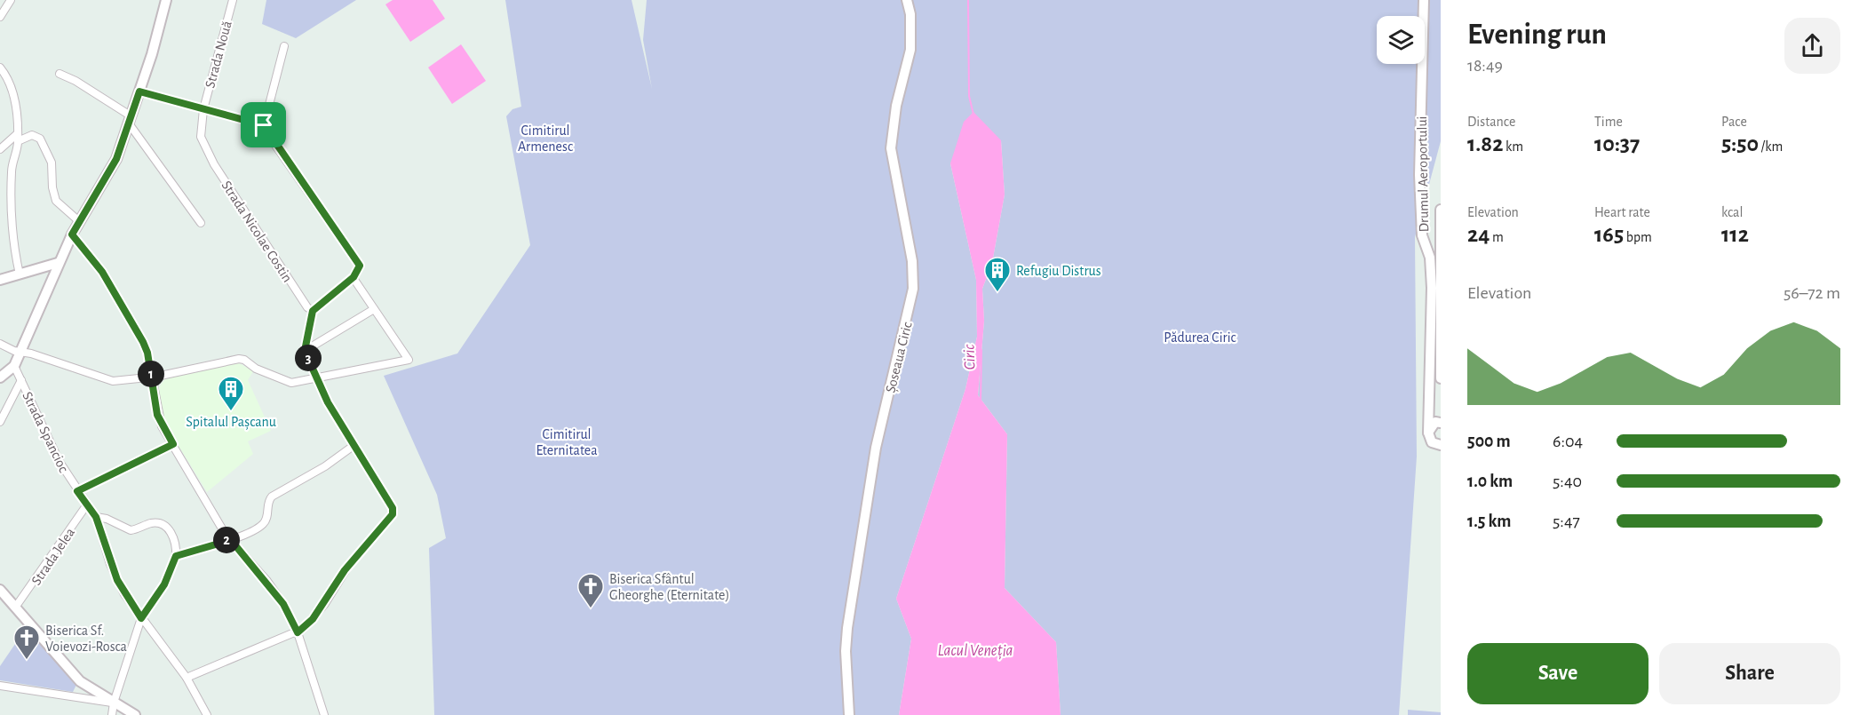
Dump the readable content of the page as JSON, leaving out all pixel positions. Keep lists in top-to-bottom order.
{
  "streets": {
    "street": [
      "Strada Nouă",
      "Drumul Aeroportului",
      "Strada Nicolae Costin",
      "Șoseaua Ciric",
      "Strada Spancioc",
      "Strada Jelea"
    ]
  },
  "crossings": [
    ["Strada Nouă", "Strada Nicolae Costin"],
    ["Strada Spancioc", "Strada Jelea"]
  ],
  "water": ["Ciric", "Lacul Veneția"],
  "parks": ["Cimitirul Armenesc", "Pădurea Ciric", "Cimitirul Eternitatea"],
  "places": {
    "building": ["Refugiu Distrus", "Spitalul Pașcanu"],
    "church": ["Biserica Sfântul Gheorghe (Eternitate)", "Biserica Sf. Voievozi-Rosca"]
  },
  "page": {
    "heading": ["Evening run", "18:49"],
    "stats": [
      ["Distance", "1.82 km"],
      ["Time", "10:37"],
      ["Pace", "5:50 /km"],
      ["Elevation", "24 m"],
      ["Heart rate", "165 bpm"],
      ["kcal", "112"]
    ],
    "chart": ["Elevation", "56–72 m"],
    "pins": ["3", "1", "2"],
    "list": [
      {
        "name": "500 m",
        "note": "6:04"
      },
      {
        "name": "1.0 km",
        "note": "5:40"
      },
      {
        "name": "1.5 km",
        "note": "5:47"
      }
    ],
    "buttons": ["Save", "Share"]
  }
}
